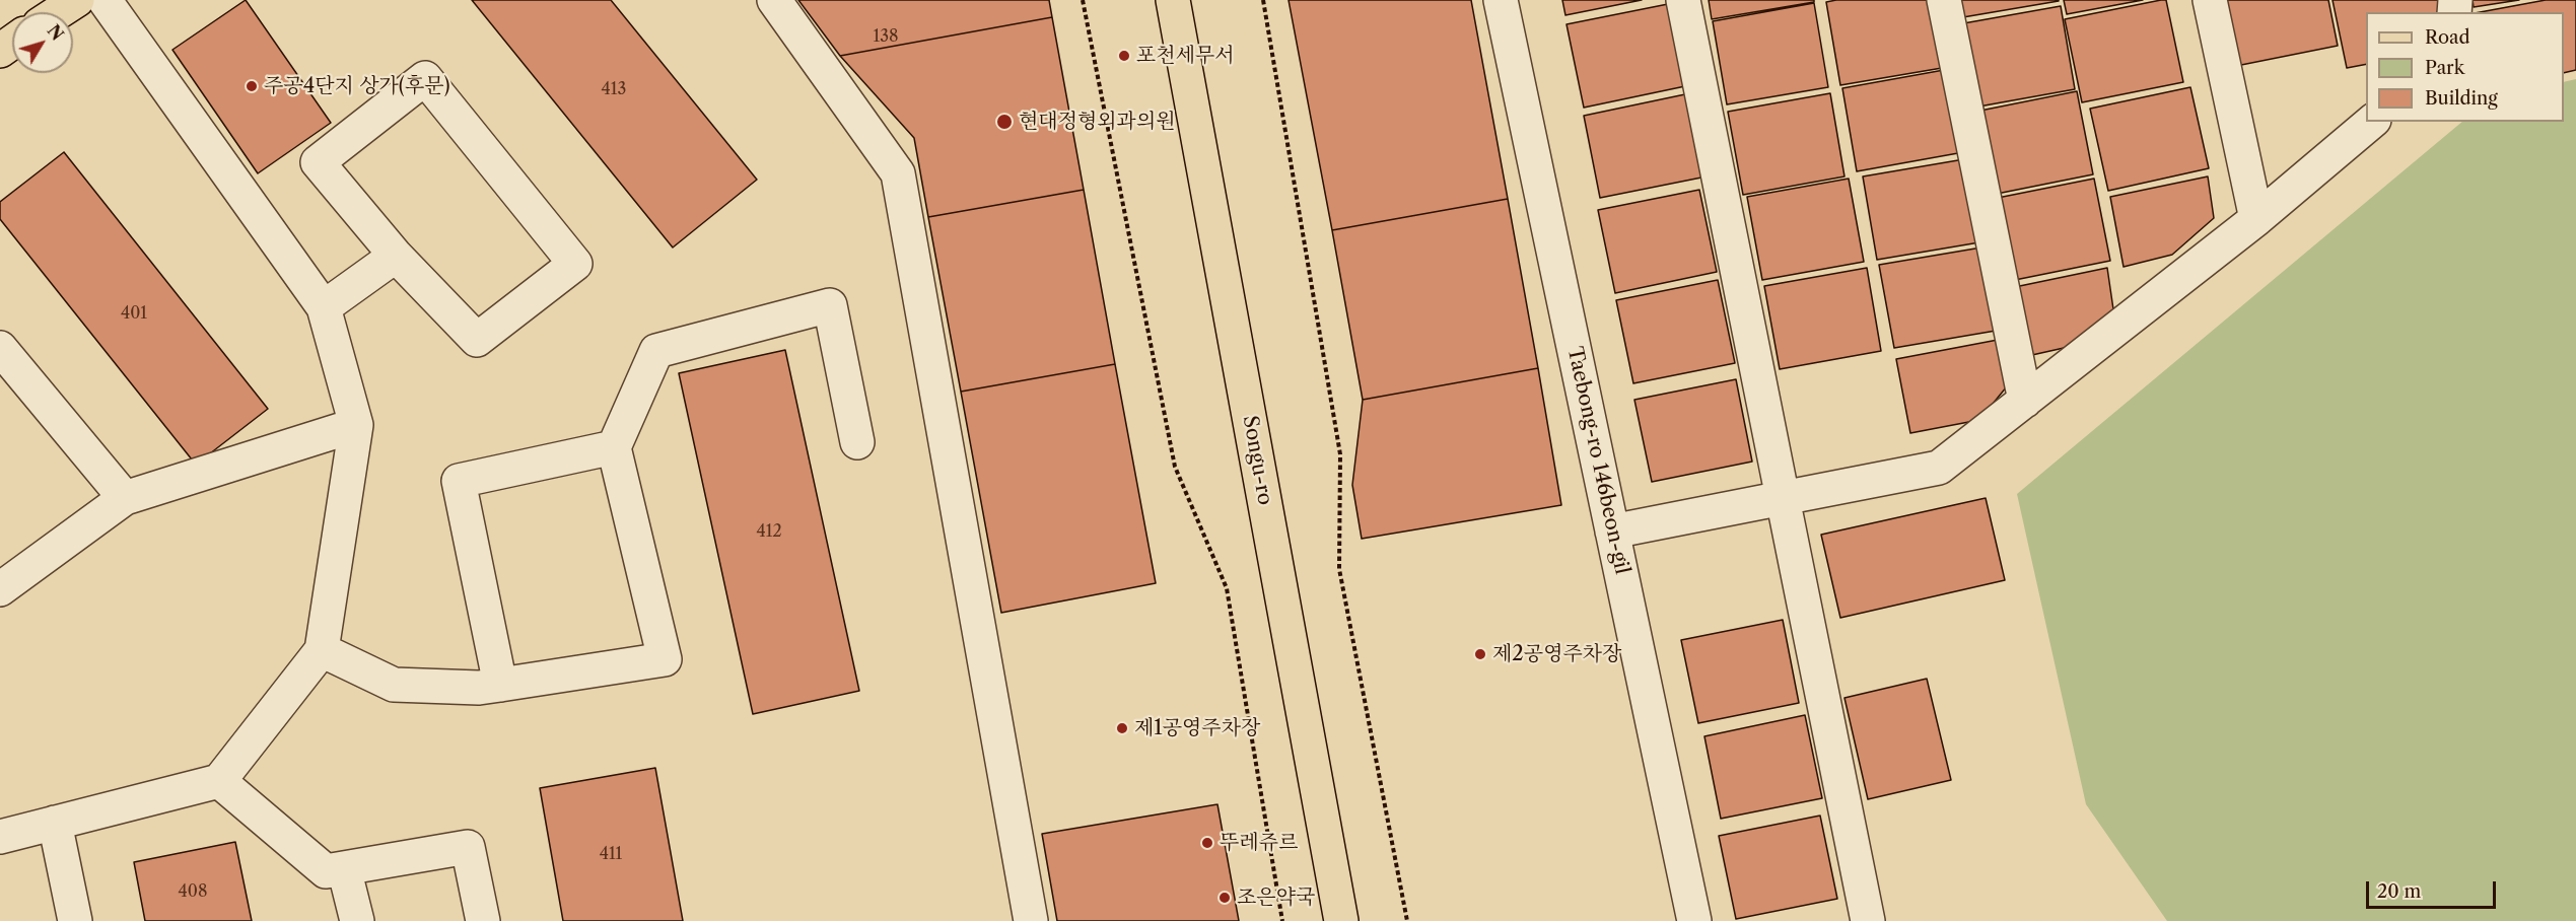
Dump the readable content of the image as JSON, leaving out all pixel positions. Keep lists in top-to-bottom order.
{
  "streets": {
    "main road": ["Songu-ro"],
    "street": ["Taebong-ro 146beon-gil"]
  },
  "places": [
    "포천세무서",
    "주공4단지 상가(후문)",
    "현대정형외과의원",
    "제2공영주차장",
    "제1공영주차장",
    "뚜레쥬르",
    "조은약국"
  ],
  "house_numbers": [
    "138",
    "413",
    "401",
    "412",
    "411",
    "408"
  ],
  "legend": ["Road", "Park", "Building"],
  "scale_bar": "20 m",
  "north": "top right"
}
